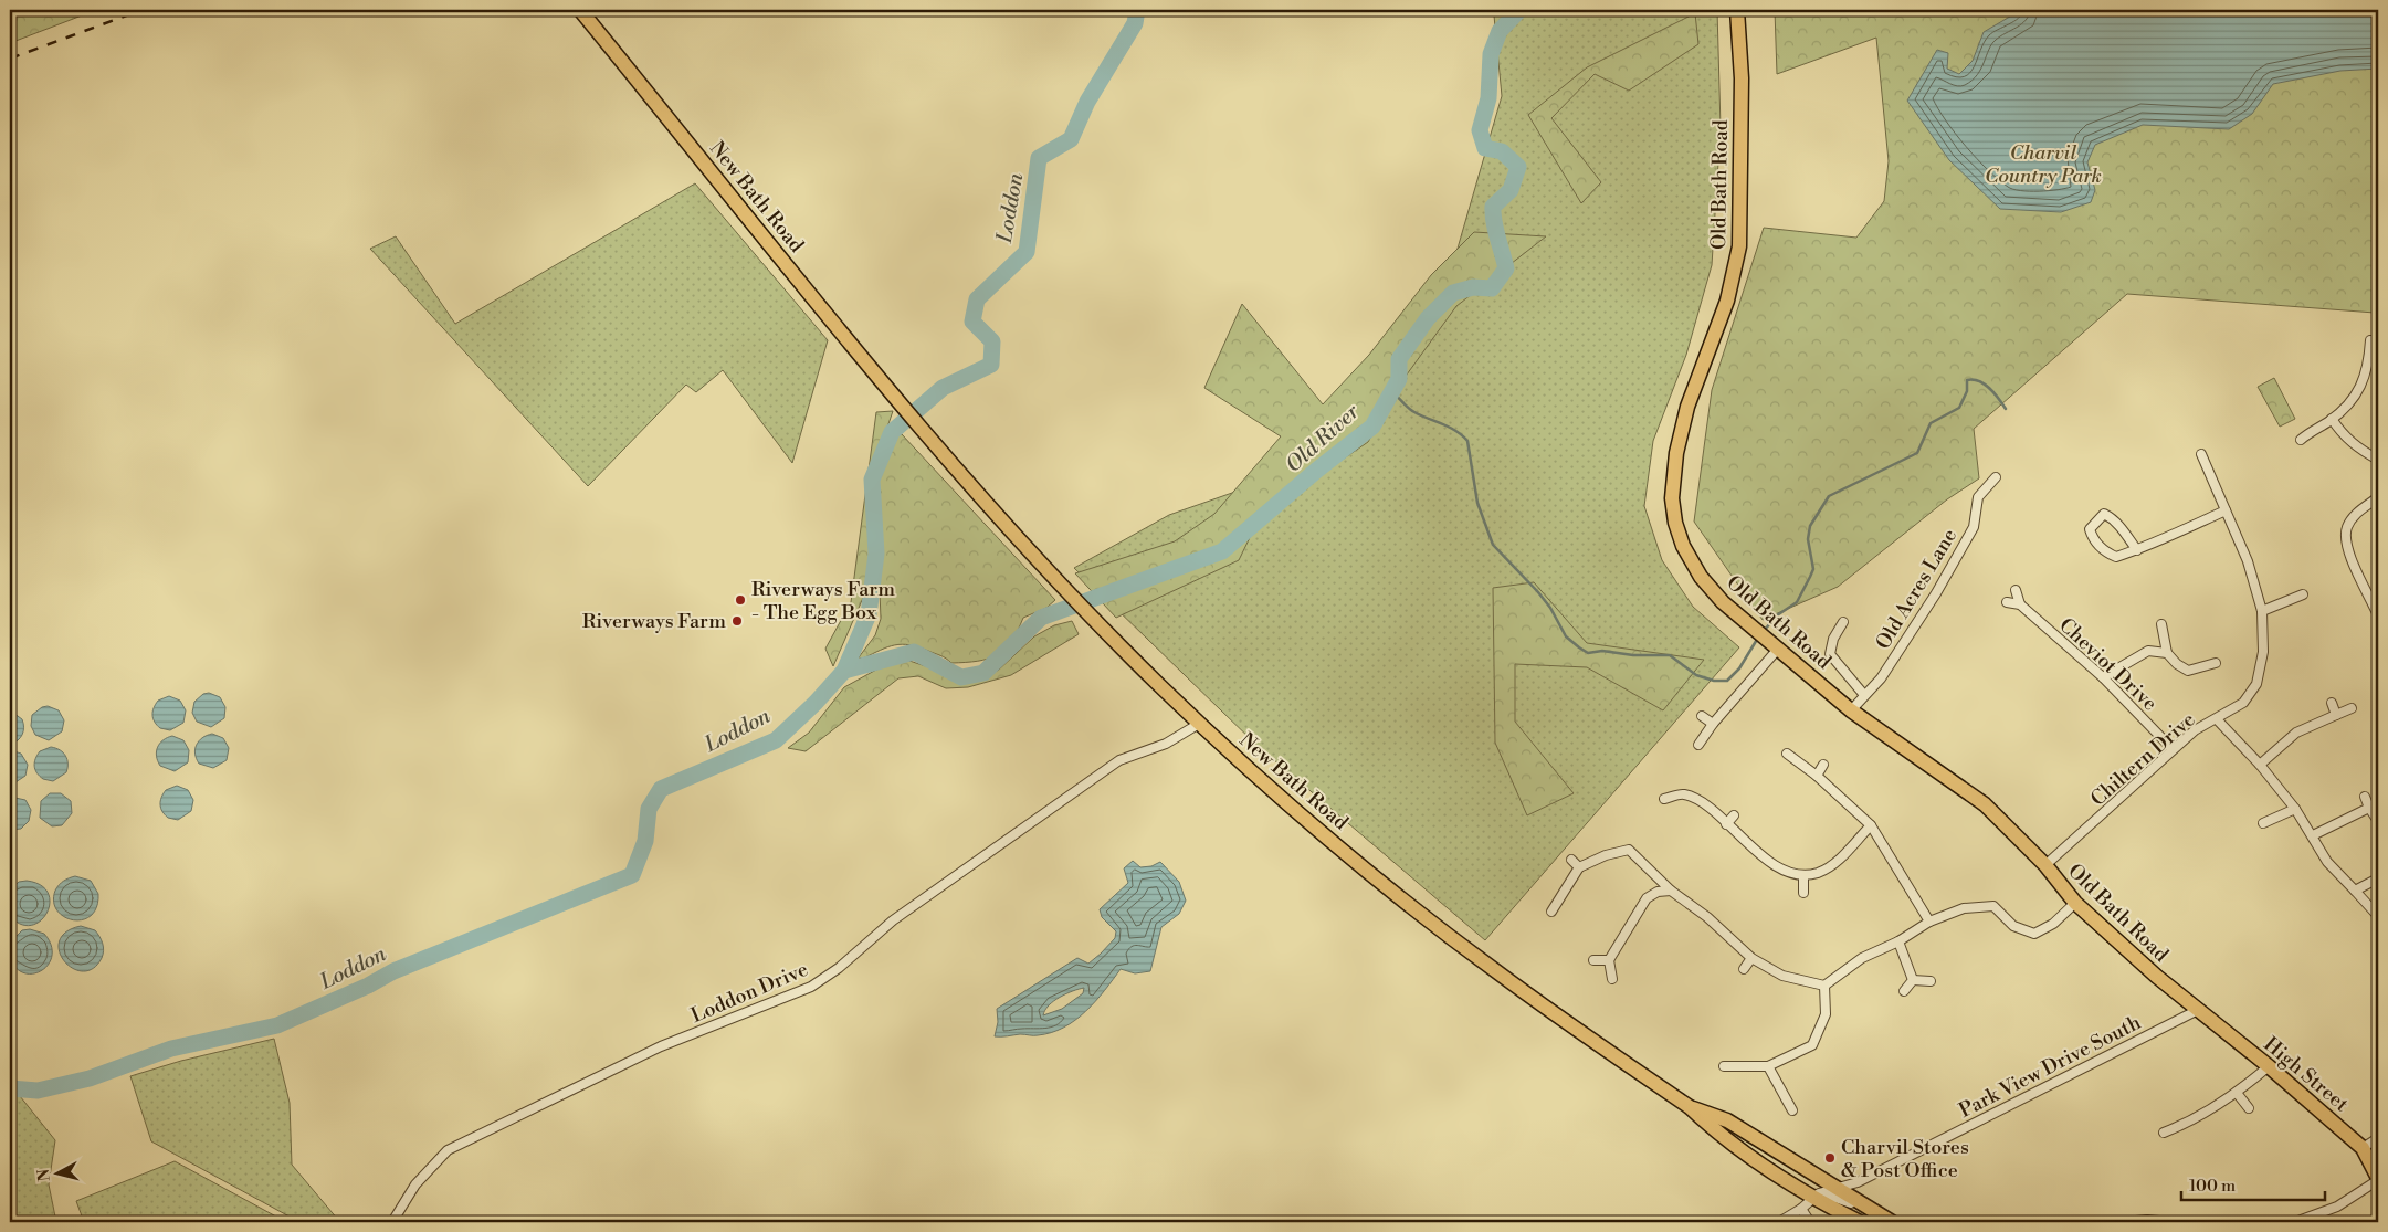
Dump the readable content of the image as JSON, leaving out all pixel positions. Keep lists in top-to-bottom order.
{
  "streets": {
    "main road": ["Old Bath Road", "New Bath Road", "High Street"],
    "street": [
      "Old Acres Lane",
      "Cheviot Drive",
      "Chiltern Drive",
      "Loddon Drive",
      "Park View Drive South"
    ]
  },
  "crossings": [
    ["Old Bath Road", "Old Acres Lane"],
    ["Old Bath Road", "Chiltern Drive"],
    ["Old Bath Road", "Park View Drive South"],
    ["Old Bath Road", "High Street"],
    ["New Bath Road", "Loddon Drive"],
    ["New Bath Road", "Park View Drive South"],
    ["Cheviot Drive", "Chiltern Drive"],
    ["Park View Drive South", "High Street"]
  ],
  "water": ["Loddon", "Old River"],
  "parks": ["Charvil Country Park"],
  "places": ["Riverways Farm - The Egg Box", "Riverways Farm", "Charvil Stores & Post Office"],
  "scale_bar": "100 m",
  "north": "left"
}
